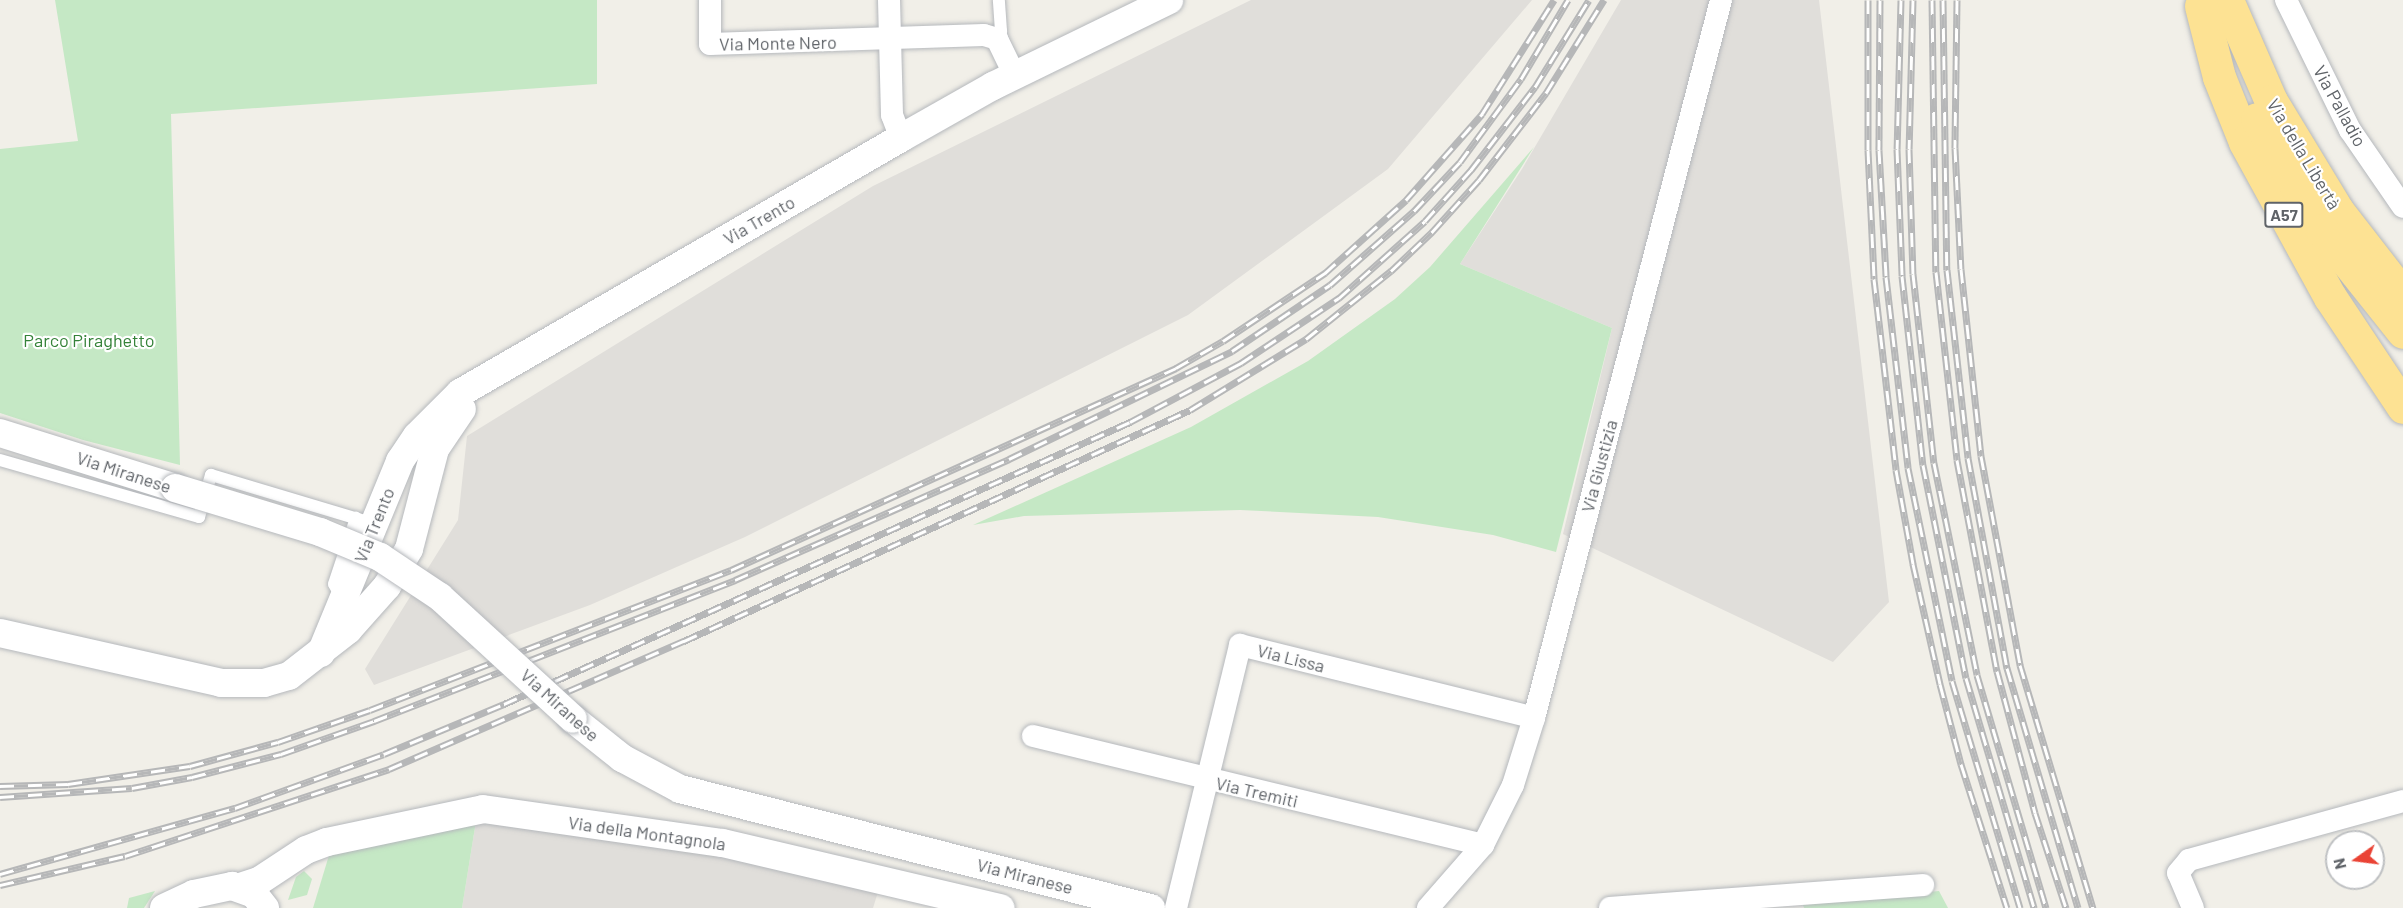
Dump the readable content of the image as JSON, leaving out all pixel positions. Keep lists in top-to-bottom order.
{
  "streets": {
    "highway": ["Via della Libertà", "A57"],
    "street": [
      "Via Monte Nero",
      "Via Palladio",
      "Via Trento",
      "Via Giustizia",
      "Via Miranese",
      "Via Lissa",
      "Via Tremiti",
      "Via della Montagnola"
    ]
  },
  "crossings": [
    ["Via della Libertà", "A57"],
    ["Via Giustizia", "Via Lissa"],
    ["Via Giustizia", "Via Tremiti"],
    ["Via Lissa", "Via Tremiti"]
  ],
  "parks": ["Parco Piraghetto"],
  "north": "left"
}
